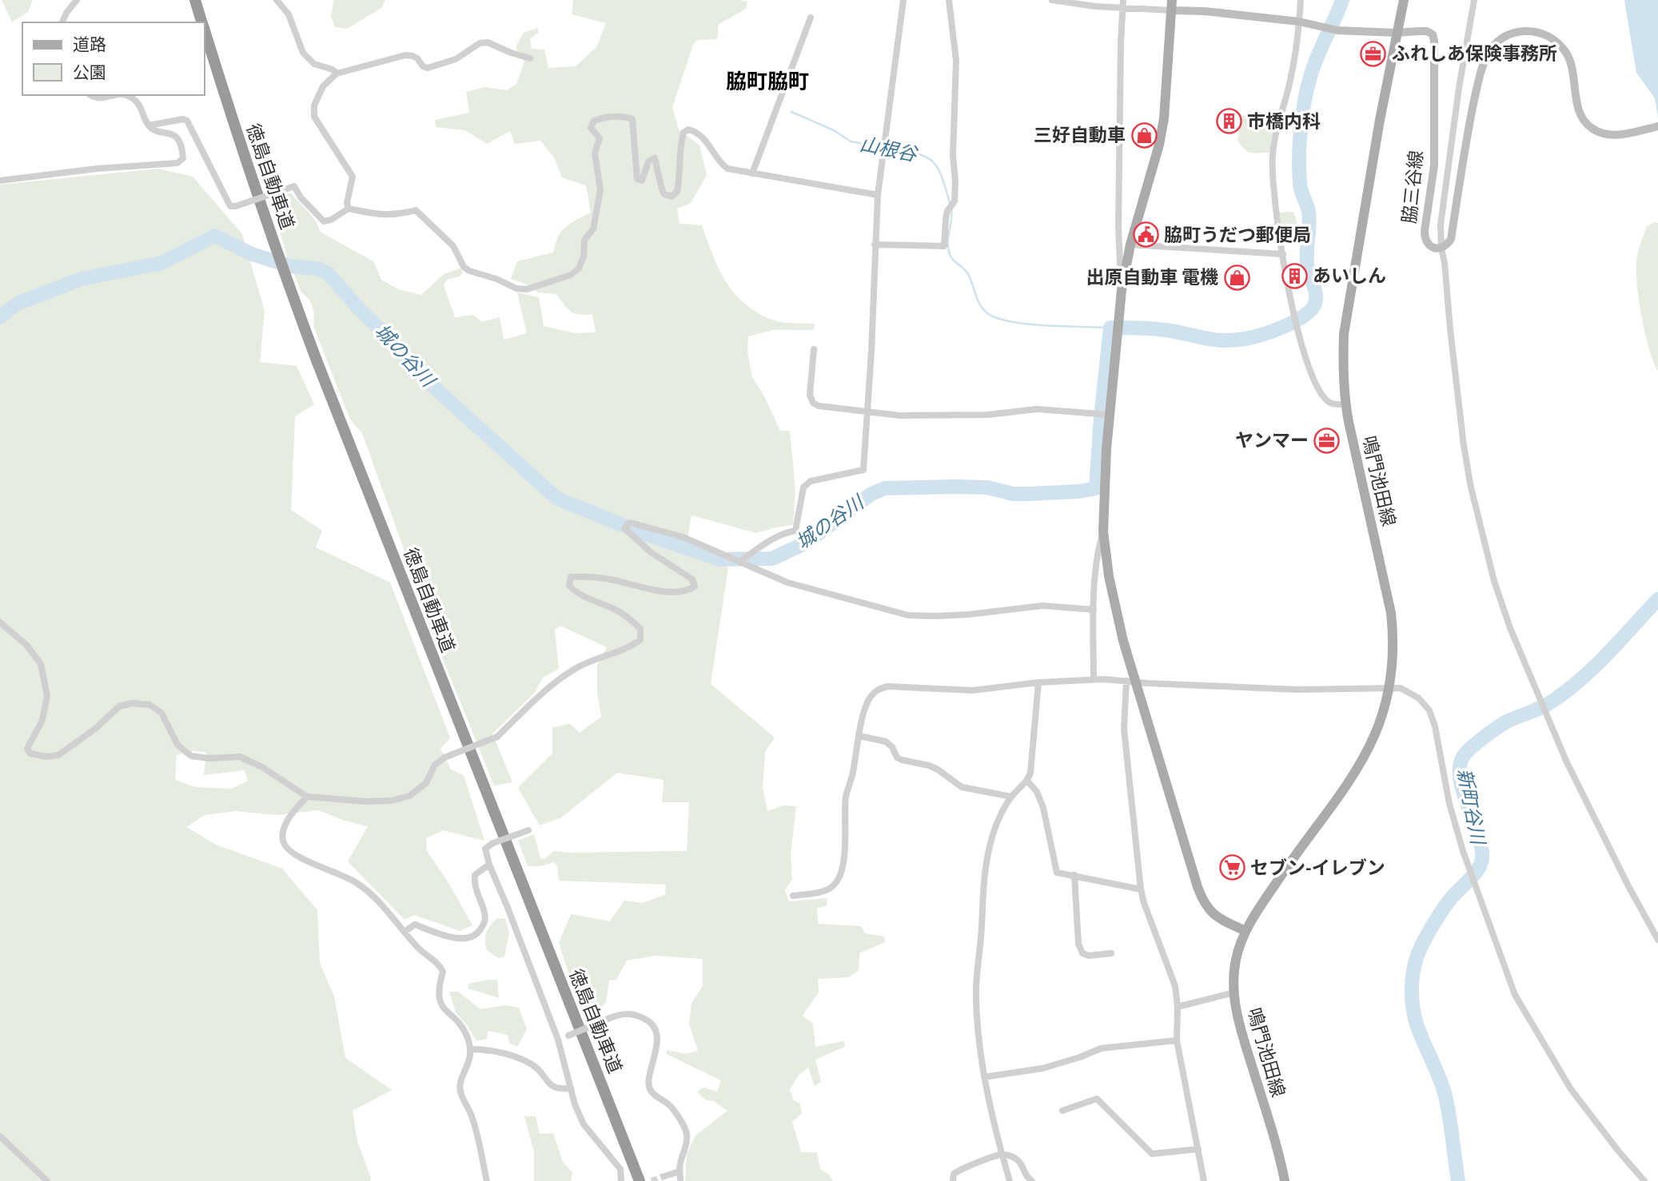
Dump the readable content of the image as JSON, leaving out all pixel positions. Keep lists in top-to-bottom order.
{
  "streets": {
    "highway": ["徳島自動車道"],
    "main road": ["脇三谷線", "鳴門池田線"]
  },
  "crossings": [
    ["脇三谷線", "鳴門池田線"]
  ],
  "districts": ["脇町脇町"],
  "water": ["山根谷", "城の谷川", "新町谷川"],
  "places": {
    "office": ["ふれしあ保険事務所", "ヤンマー"],
    "building": ["市橋内科", "あいしん"],
    "shop": ["三好自動車", "出原自動車 電機"],
    "public building": ["脇町うだつ郵便局"],
    "supermarket": ["セブン-イレブン"]
  },
  "legend": ["道路", "公園"]
}
